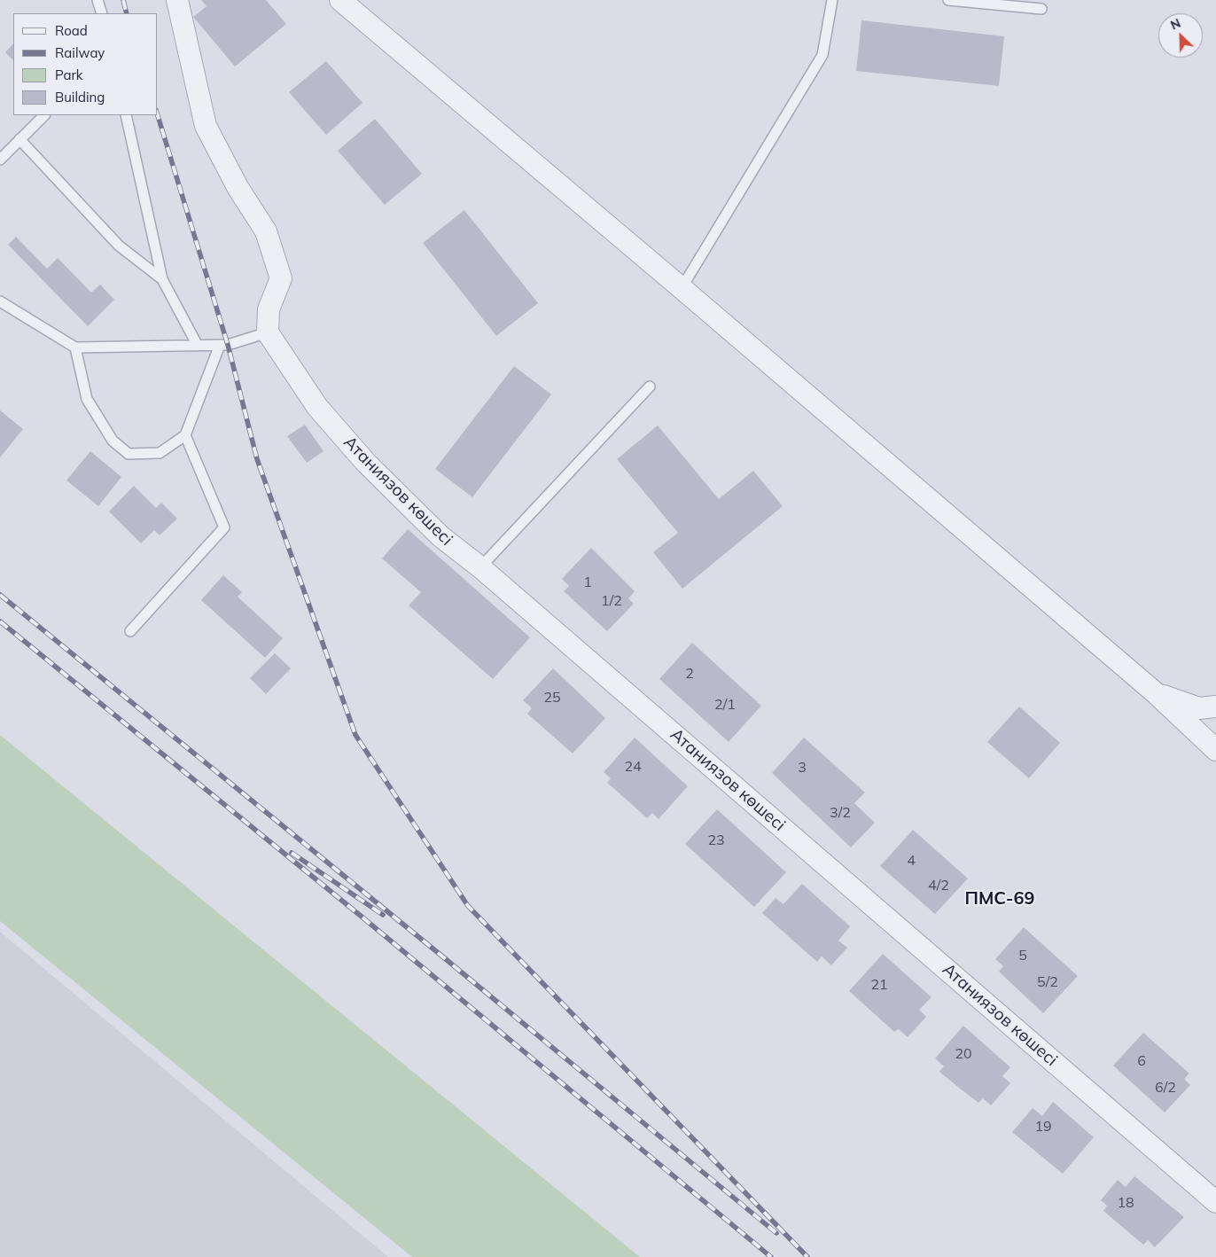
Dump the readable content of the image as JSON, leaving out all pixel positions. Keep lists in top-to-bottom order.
{
  "streets": {
    "street": ["Атаниязов көшесі"]
  },
  "districts": ["ПМС-69"],
  "house_numbers": [
    "1",
    "1/2",
    "2",
    "25",
    "2/1",
    "24",
    "3",
    "3/2",
    "23",
    "4",
    "4/2",
    "5",
    "5/2",
    "21",
    "20",
    "6",
    "6/2",
    "19",
    "18"
  ],
  "legend": [
    "Road",
    "Railway",
    "Park",
    "Building"
  ],
  "north": "top left"
}
